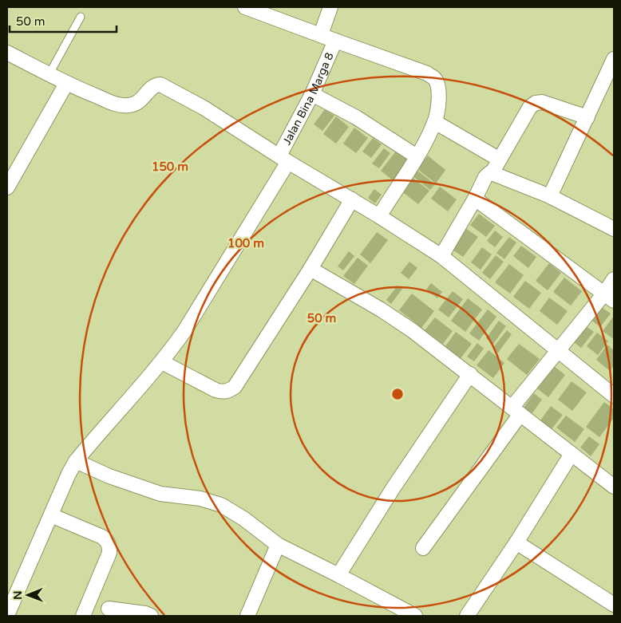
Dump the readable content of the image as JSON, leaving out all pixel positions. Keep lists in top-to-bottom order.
{
  "streets": {
    "street": ["Jalan Bina Marga 8"]
  },
  "scale_bar": "50 m",
  "north": "left",
  "rings": ["150 m", "100 m", "50 m"]
}
